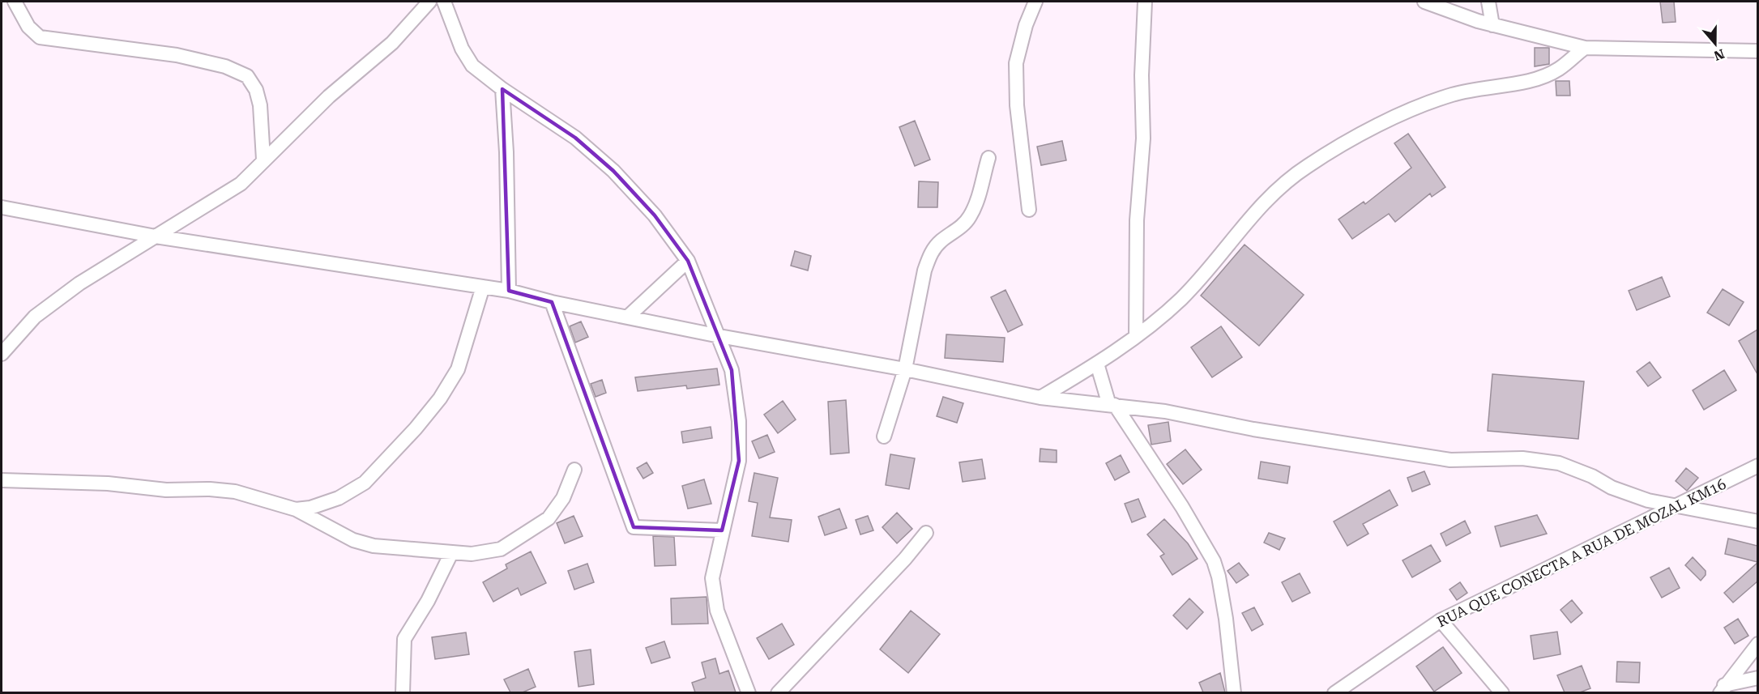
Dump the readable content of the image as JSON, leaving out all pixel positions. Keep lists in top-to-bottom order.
{
  "streets": {
    "street": ["RUA QUE CONECTA A RUA DE MOZAL KM16"]
  },
  "north": "bottom"
}
